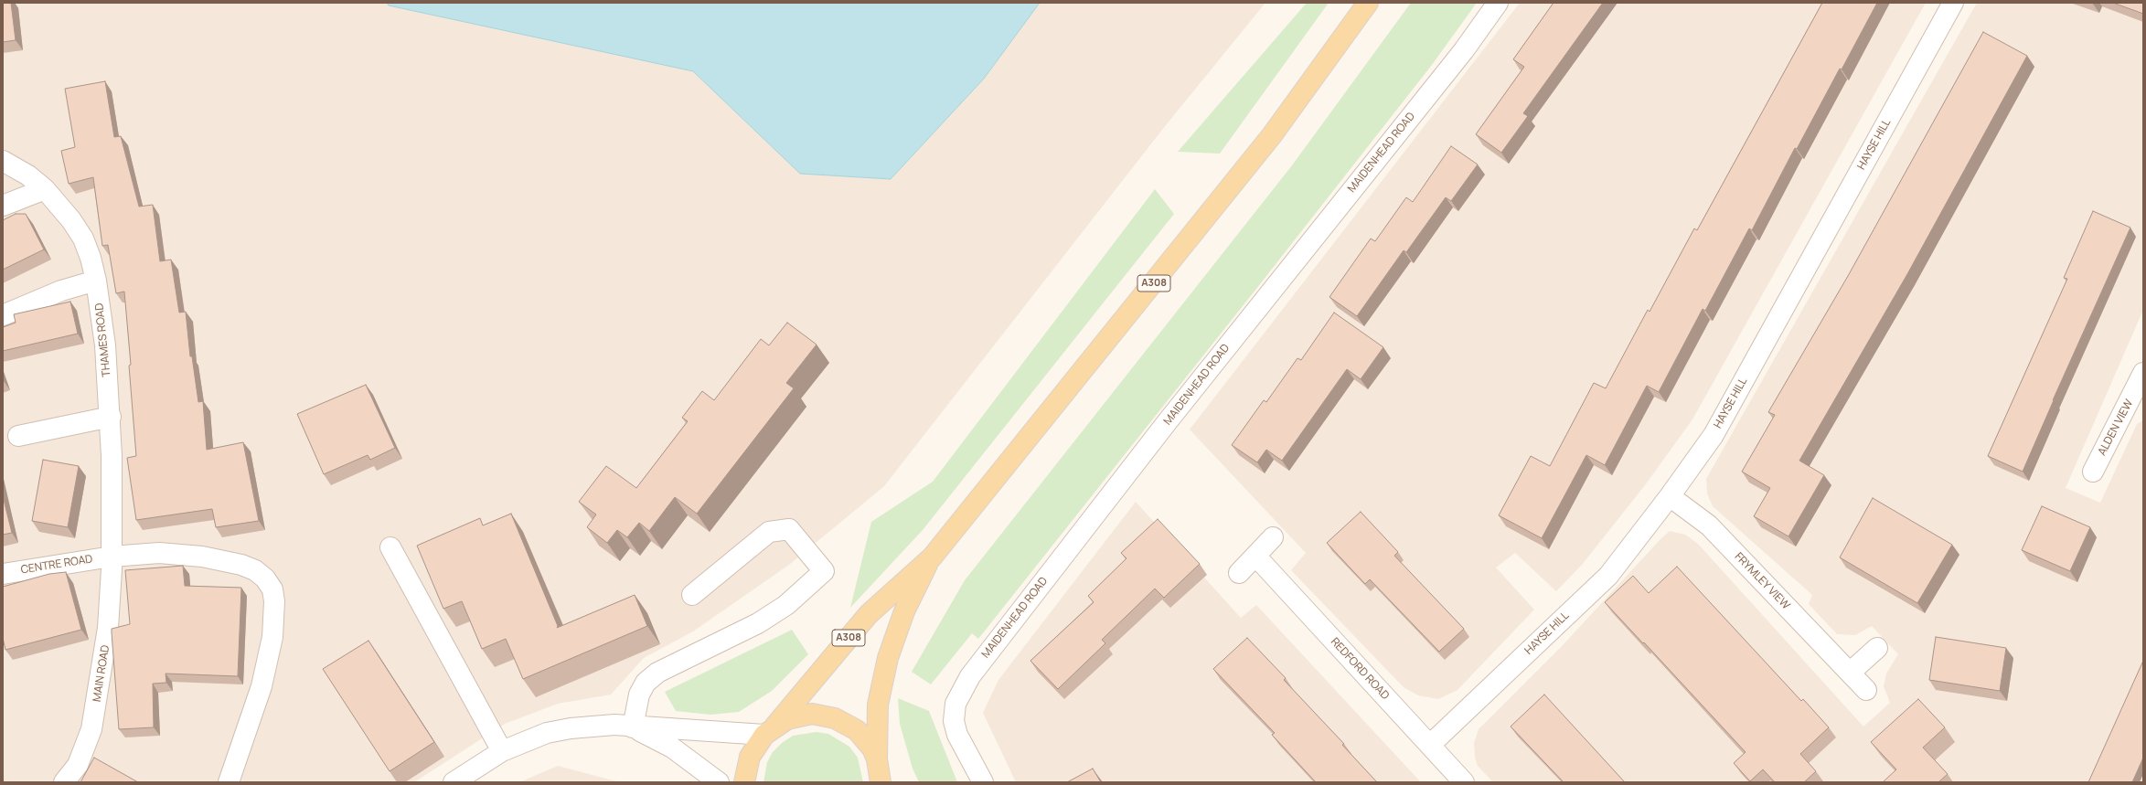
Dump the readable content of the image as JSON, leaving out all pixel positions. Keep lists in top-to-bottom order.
{
  "streets": {
    "main road": ["A308"],
    "street": [
      "HAYSE HILL",
      "MAIDENHEAD ROAD",
      "THAMES ROAD",
      "ALDEN VIEW",
      "CENTRE ROAD",
      "FRYMLEY VIEW",
      "REDFORD ROAD",
      "MAIN ROAD"
    ]
  },
  "crossings": [
    ["HAYSE HILL", "FRYMLEY VIEW"],
    ["HAYSE HILL", "REDFORD ROAD"],
    ["THAMES ROAD", "CENTRE ROAD"],
    ["THAMES ROAD", "MAIN ROAD"],
    ["CENTRE ROAD", "MAIN ROAD"]
  ]
}
